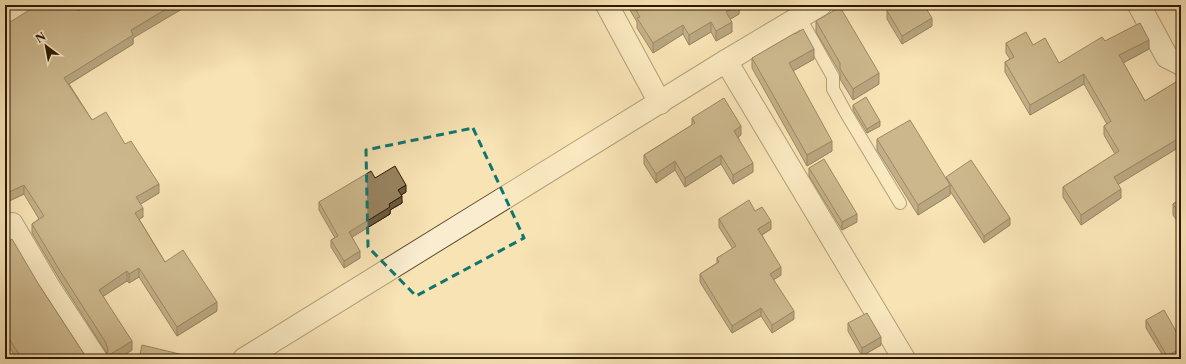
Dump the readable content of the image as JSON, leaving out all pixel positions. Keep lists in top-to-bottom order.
{
  "north": "top left"
}
